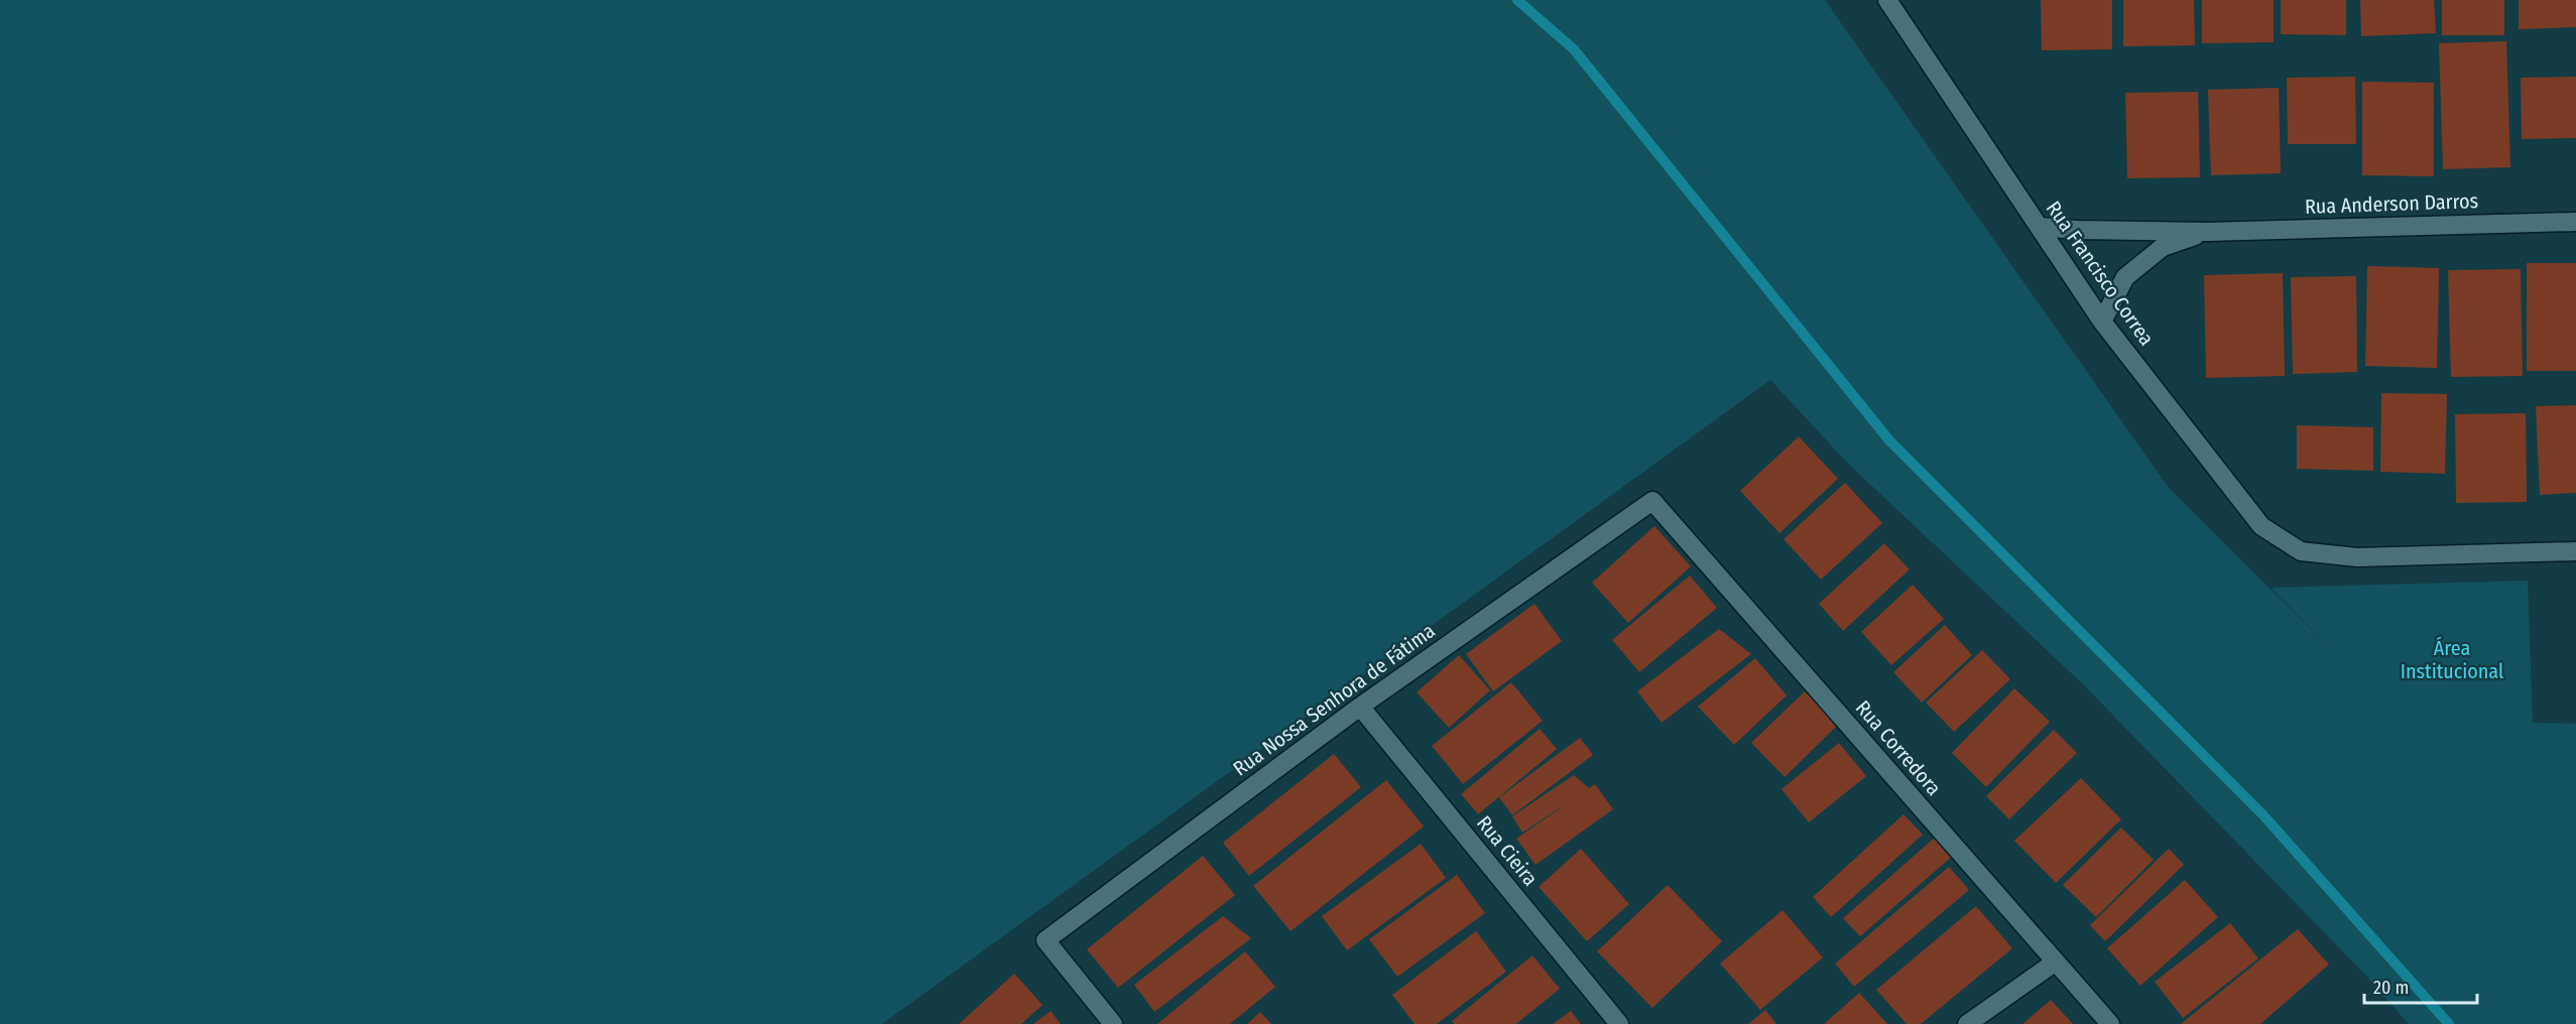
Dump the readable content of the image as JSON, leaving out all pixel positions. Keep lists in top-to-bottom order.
{
  "streets": {
    "street": [
      "Rua Anderson Darros",
      "Rua Francisco Correa",
      "Rua Nossa Senhora de Fátima",
      "Rua Corredora",
      "Rua Cieira"
    ]
  },
  "crossings": [
    ["Rua Anderson Darros", "Rua Francisco Correa"],
    ["Rua Nossa Senhora de Fátima", "Rua Corredora"],
    ["Rua Nossa Senhora de Fátima", "Rua Cieira"]
  ],
  "parks": ["Área Institucional"],
  "scale_bar": "20 m"
}
